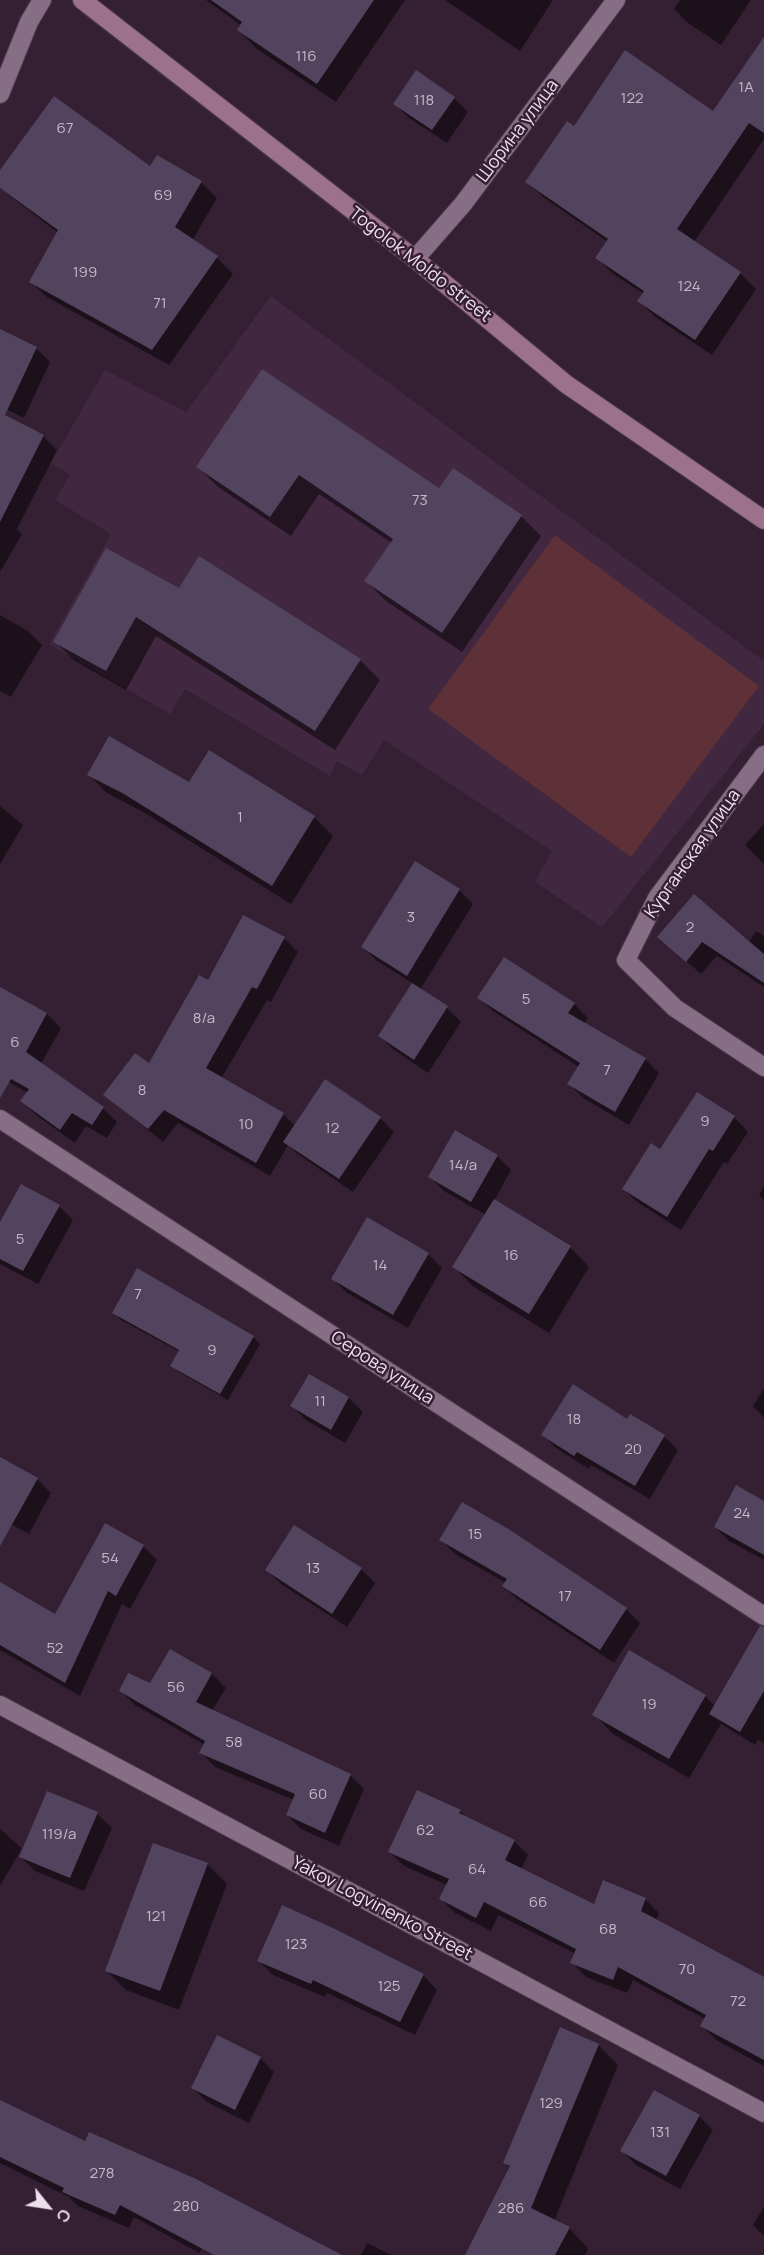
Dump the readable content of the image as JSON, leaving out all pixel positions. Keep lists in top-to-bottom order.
{
  "streets": {
    "main road": ["Togolok Moldo street"],
    "street": [
      "Шорина улица",
      "Курганская улица",
      "Серова улица",
      "Yakov Logvinenko Street"
    ]
  },
  "crossings": [
    ["Шорина улица", "Togolok Moldo street"]
  ],
  "house_numbers": [
    "116",
    "1А",
    "122",
    "118",
    "67",
    "69",
    "199",
    "124",
    "71",
    "73",
    "1",
    "3",
    "2",
    "5",
    "8/а",
    "6",
    "7",
    "8",
    "9",
    "10",
    "12",
    "14/а",
    "5",
    "16",
    "14",
    "7",
    "9",
    "11",
    "18",
    "20",
    "24",
    "15",
    "54",
    "13",
    "17",
    "52",
    "56",
    "19",
    "58",
    "60",
    "62",
    "119/а",
    "64",
    "66",
    "121",
    "68",
    "123",
    "70",
    "125",
    "72",
    "129",
    "131",
    "278",
    "280",
    "286"
  ],
  "north": "bottom right"
}
